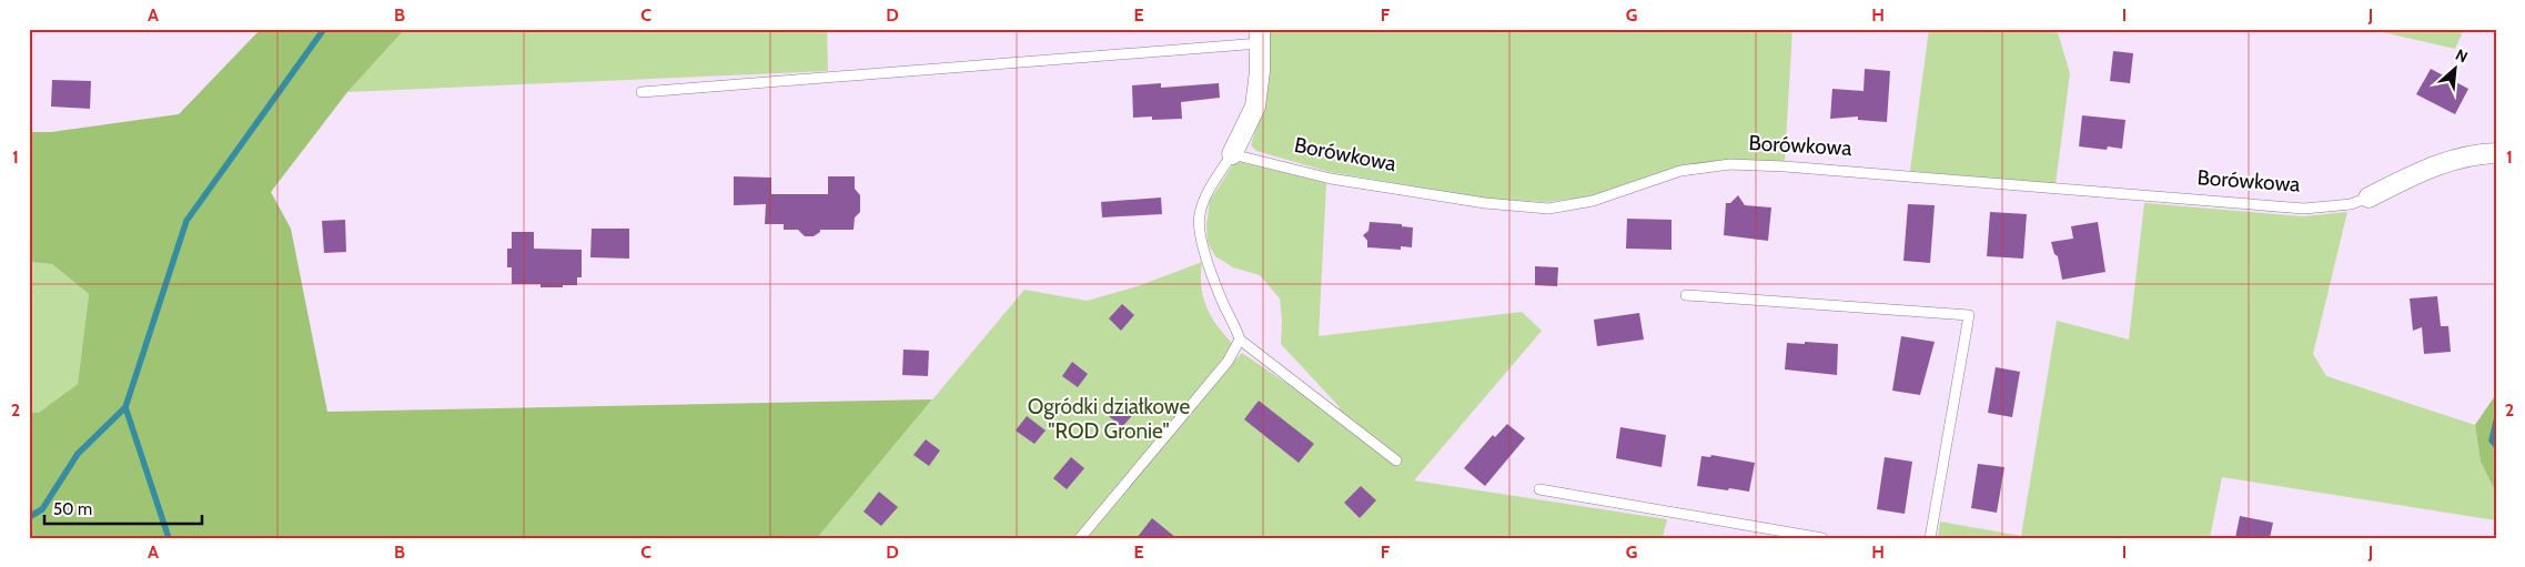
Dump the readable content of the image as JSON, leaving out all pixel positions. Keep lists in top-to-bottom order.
{
  "streets": {
    "street": ["Borówkowa"]
  },
  "parks": ["Ogródki działkowe \"ROD Gronie\""],
  "scale_bar": "50 m",
  "north": "top right",
  "grid": {
    "columns": [
      "A",
      "B",
      "C",
      "D",
      "E",
      "F",
      "G",
      "H",
      "I",
      "J"
    ],
    "rows": ["1", "2"]
  }
}
